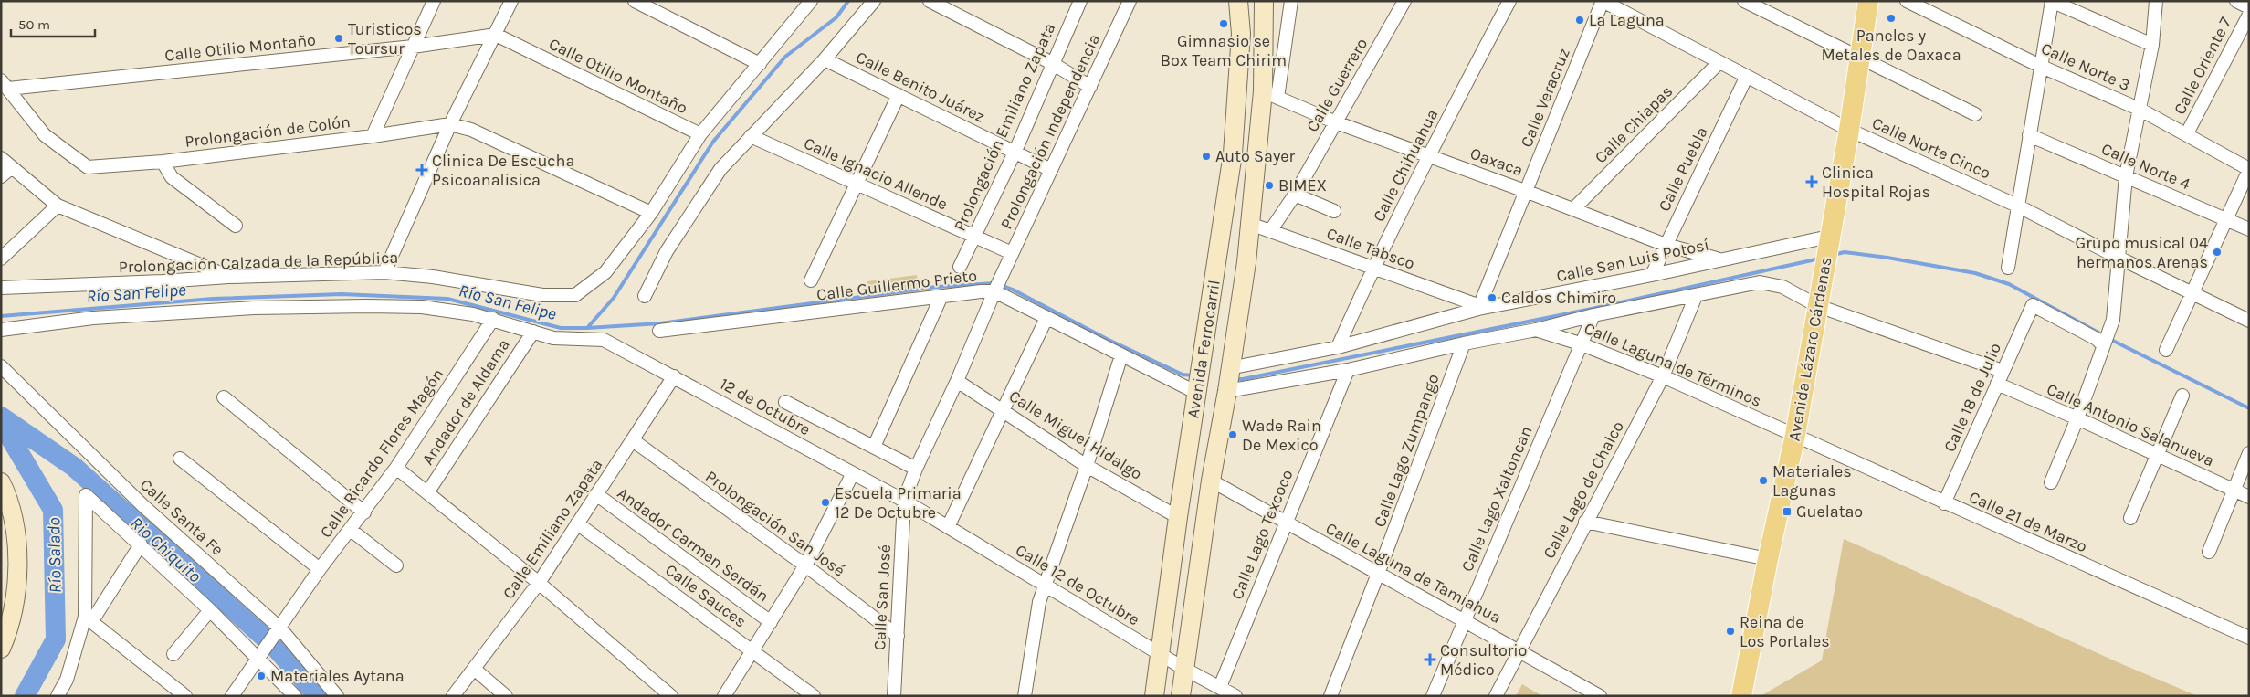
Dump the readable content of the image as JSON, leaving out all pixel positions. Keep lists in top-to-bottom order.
{
  "streets": {
    "main road": ["Avenida Ferrocarril", "Avenida Lázaro Cárdenas"],
    "street": [
      "Calle Otilio Montaño",
      "Calle Oriente 7",
      "Calle Norte 3",
      "Calle Guerrero",
      "Calle Benito Juárez",
      "Calle Veracruz",
      "Calle Chiapas",
      "Prolongación Emiliano Zapata",
      "Prolongación de Colón",
      "Prolongación Independencia",
      "Calle Norte Cinco",
      "Oaxaca",
      "Calle Chihuahua",
      "Calle Norte 4",
      "Calle Puebla",
      "Calle Ignacio Allende",
      "Calle Tabsco",
      "Calle San Luis Potosí",
      "Prolongación Calzada de la República",
      "Calle Guillermo Prieto",
      "Calle Laguna de Términos",
      "Calle 18 de Julio",
      "Andador de Aldama",
      "12 de Octubre",
      "Calle Antonio Salanueva",
      "Calle Miguel Hidalgo",
      "Calle Lago Zumpango",
      "Calle Ricardo Flores Magón",
      "Calle Lago de Chalco",
      "Calle Lago Xaltoncan",
      "Calle Santa Fe",
      "Calle 21 de Marzo",
      "Prolongación San José",
      "Calle Emiliano Zapata",
      "Calle Lago Texcoco",
      "Andador Carmen Serdán",
      "Calle Laguna de Tamiahua",
      "Calle 12 de Octubre",
      "Calle Sauces",
      "Calle San José"
    ]
  },
  "crossings": [
    ["Calle Otilio Montaño", "Prolongación de Colón"],
    ["Calle Otilio Montaño", "Prolongación Calzada de la República"],
    ["Calle Oriente 7", "Calle Norte 3"],
    ["Calle Guerrero", "Oaxaca"],
    ["Calle Guerrero", "Calle Tabsco"],
    ["Calle Benito Juárez", "Prolongación Emiliano Zapata"],
    ["Calle Benito Juárez", "Prolongación Independencia"],
    ["Calle Veracruz", "Calle Norte Cinco"],
    ["Calle Veracruz", "Oaxaca"],
    ["Calle Veracruz", "Calle Tabsco"],
    ["Calle Veracruz", "Calle San Luis Potosí"],
    ["Calle Chiapas", "Calle Norte Cinco"],
    ["Calle Chiapas", "Oaxaca"],
    ["Prolongación Emiliano Zapata", "Calle Ignacio Allende"],
    ["Prolongación Independencia", "Calle Ignacio Allende"],
    ["Prolongación Independencia", "Calle Guillermo Prieto"],
    ["Prolongación Independencia", "12 de Octubre"],
    ["Prolongación Independencia", "Calle Miguel Hidalgo"],
    ["Prolongación Independencia", "Calle 12 de Octubre"],
    ["Prolongación Independencia", "Calle San José"],
    ["Calle Norte Cinco", "Calle Puebla"],
    ["Calle Norte Cinco", "Avenida Lázaro Cárdenas"],
    ["Oaxaca", "Calle Chihuahua"],
    ["Oaxaca", "Calle Puebla"],
    ["Oaxaca", "Calle San Luis Potosí"],
    ["Oaxaca", "Avenida Ferrocarril"],
    ["Calle Chihuahua", "Calle Tabsco"],
    ["Calle Chihuahua", "Calle San Luis Potosí"],
    ["Calle Puebla", "Calle San Luis Potosí"],
    ["Calle Tabsco", "Calle San Luis Potosí"],
    ["Calle Tabsco", "Avenida Ferrocarril"],
    ["Calle San Luis Potosí", "Avenida Ferrocarril"],
    ["Calle San Luis Potosí", "Avenida Lázaro Cárdenas"],
    ["Calle Guillermo Prieto", "Avenida Ferrocarril"],
    ["Avenida Ferrocarril", "Calle Miguel Hidalgo"],
    ["Avenida Ferrocarril", "Calle Laguna de Tamiahua"],
    ["Avenida Ferrocarril", "Calle 12 de Octubre"],
    ["Avenida Lázaro Cárdenas", "Calle Laguna de Términos"],
    ["Avenida Lázaro Cárdenas", "Calle 21 de Marzo"],
    ["Calle Laguna de Términos", "Calle Lago de Chalco"],
    ["Calle Laguna de Términos", "Calle Lago Xaltoncan"],
    ["Calle Laguna de Términos", "Calle 21 de Marzo"],
    ["Calle 18 de Julio", "Calle Antonio Salanueva"],
    ["Calle 18 de Julio", "Calle 21 de Marzo"],
    ["Andador de Aldama", "12 de Octubre"],
    ["12 de Octubre", "Calle Emiliano Zapata"],
    ["12 de Octubre", "Calle 12 de Octubre"],
    ["12 de Octubre", "Calle San José"],
    ["Calle Lago Zumpango", "Calle Laguna de Tamiahua"],
    ["Calle Ricardo Flores Magón", "Calle Santa Fe"],
    ["Calle Lago de Chalco", "Calle Laguna de Tamiahua"],
    ["Calle Lago Xaltoncan", "Calle Laguna de Tamiahua"],
    ["Prolongación San José", "Calle Emiliano Zapata"],
    ["Prolongación San José", "Calle San José"],
    ["Calle Emiliano Zapata", "Andador Carmen Serdán"],
    ["Calle Emiliano Zapata", "Calle Sauces"],
    ["Calle Lago Texcoco", "Calle Laguna de Tamiahua"],
    ["Calle Lago Texcoco", "Calle 12 de Octubre"],
    ["Calle 12 de Octubre", "Calle San José"]
  ],
  "water": ["Río San Felipe", "Rio Chiquito", "Río Salado"],
  "places": {
    "other": [
      "Paneles y Metales de Oaxaca",
      "La Laguna",
      "Gimnasio se Box Team Chirim",
      "Turisticos Toursur",
      "Auto Sayer",
      "BIMEX",
      "Grupo musical 04 hermanos Arenas",
      "Caldos Chimiro",
      "Wade Rain De Mexico",
      "Materiales Lagunas",
      "Escuela Primaria 12 De Octubre",
      "Reina de Los Portales",
      "Materiales Aytana"
    ],
    "health": ["Clinica De Escucha Psicoanalisica", "Clinica Hospital Rojas", "Consultorio Médico"],
    "transit": ["Guelatao"]
  },
  "scale_bar": "50 m"
}
